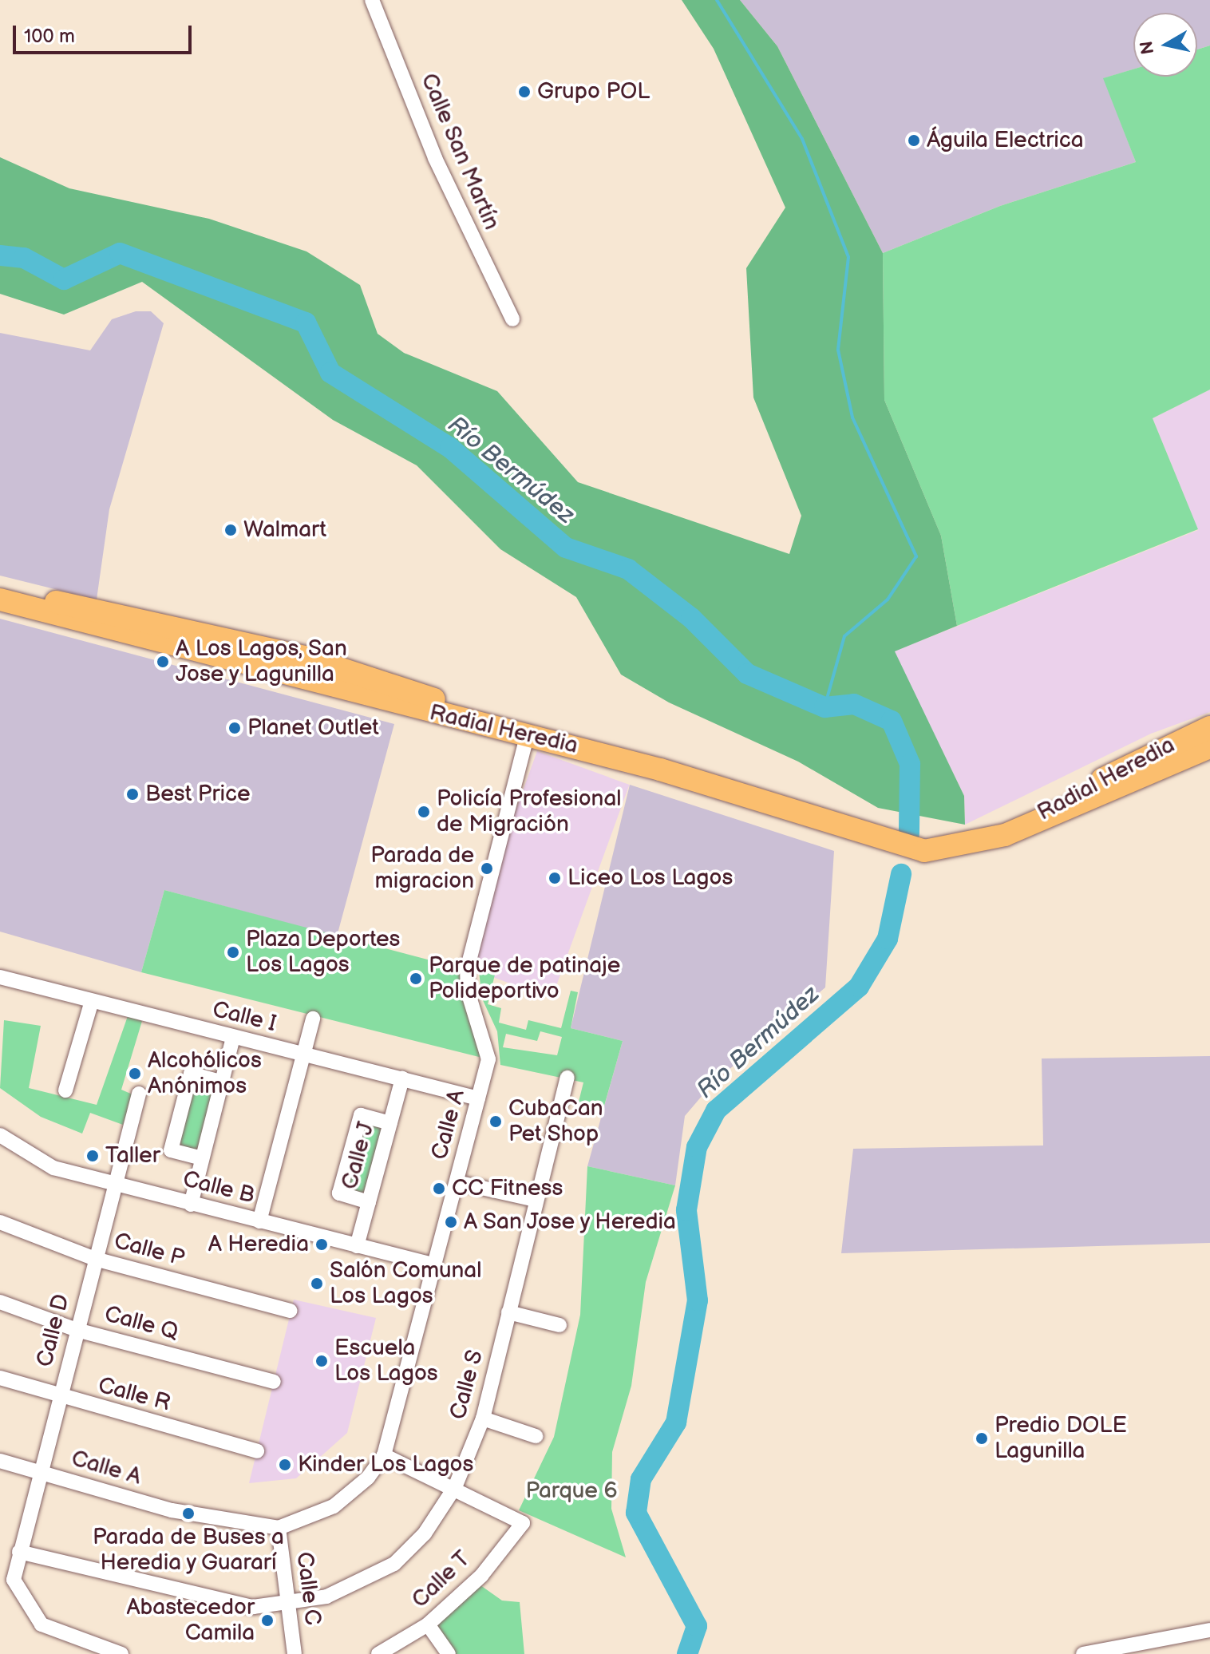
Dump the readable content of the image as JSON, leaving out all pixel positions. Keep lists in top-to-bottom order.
{
  "streets": {
    "main road": ["Radial Heredia"],
    "street": [
      "Calle San Martín",
      "Calle I",
      "Calle A",
      "Calle J",
      "Calle B",
      "Calle P",
      "Calle Q",
      "Calle D",
      "Calle S",
      "Calle R",
      "Calle T",
      "Calle C"
    ]
  },
  "crossings": [
    ["Radial Heredia", "Calle A"],
    ["Calle I", "Calle A"],
    ["Calle I", "Calle J"],
    ["Calle A", "Calle B"],
    ["Calle A", "Calle D"],
    ["Calle A", "Calle C"],
    ["Calle J", "Calle B"],
    ["Calle B", "Calle D"],
    ["Calle P", "Calle D"],
    ["Calle Q", "Calle D"],
    ["Calle D", "Calle S"],
    ["Calle D", "Calle R"],
    ["Calle S", "Calle T"],
    ["Calle S", "Calle C"]
  ],
  "water": ["Río Bermúdez"],
  "parks": ["Parque 6"],
  "places": [
    "Grupo POL",
    "Águila Electrica",
    "Walmart",
    "A Los Lagos, San Jose y Lagunilla",
    "Planet Outlet",
    "Best Price",
    "Policía Profesional de Migración",
    "Parada de migracion",
    "Liceo Los Lagos",
    "Plaza Deportes Los Lagos",
    "Parque de patinaje Polideportivo",
    "Alcohólicos Anónimos",
    "CubaCan Pet Shop",
    "Taller",
    "CC Fitness",
    "A San Jose y Heredia",
    "A Heredia",
    "Salón Comunal Los Lagos",
    "Escuela Los Lagos",
    "Predio DOLE Lagunilla",
    "Kinder Los Lagos",
    "Parada de Buses a Heredia y Guararí",
    "Abastecedor Camila"
  ],
  "scale_bar": "100 m",
  "north": "left"
}
